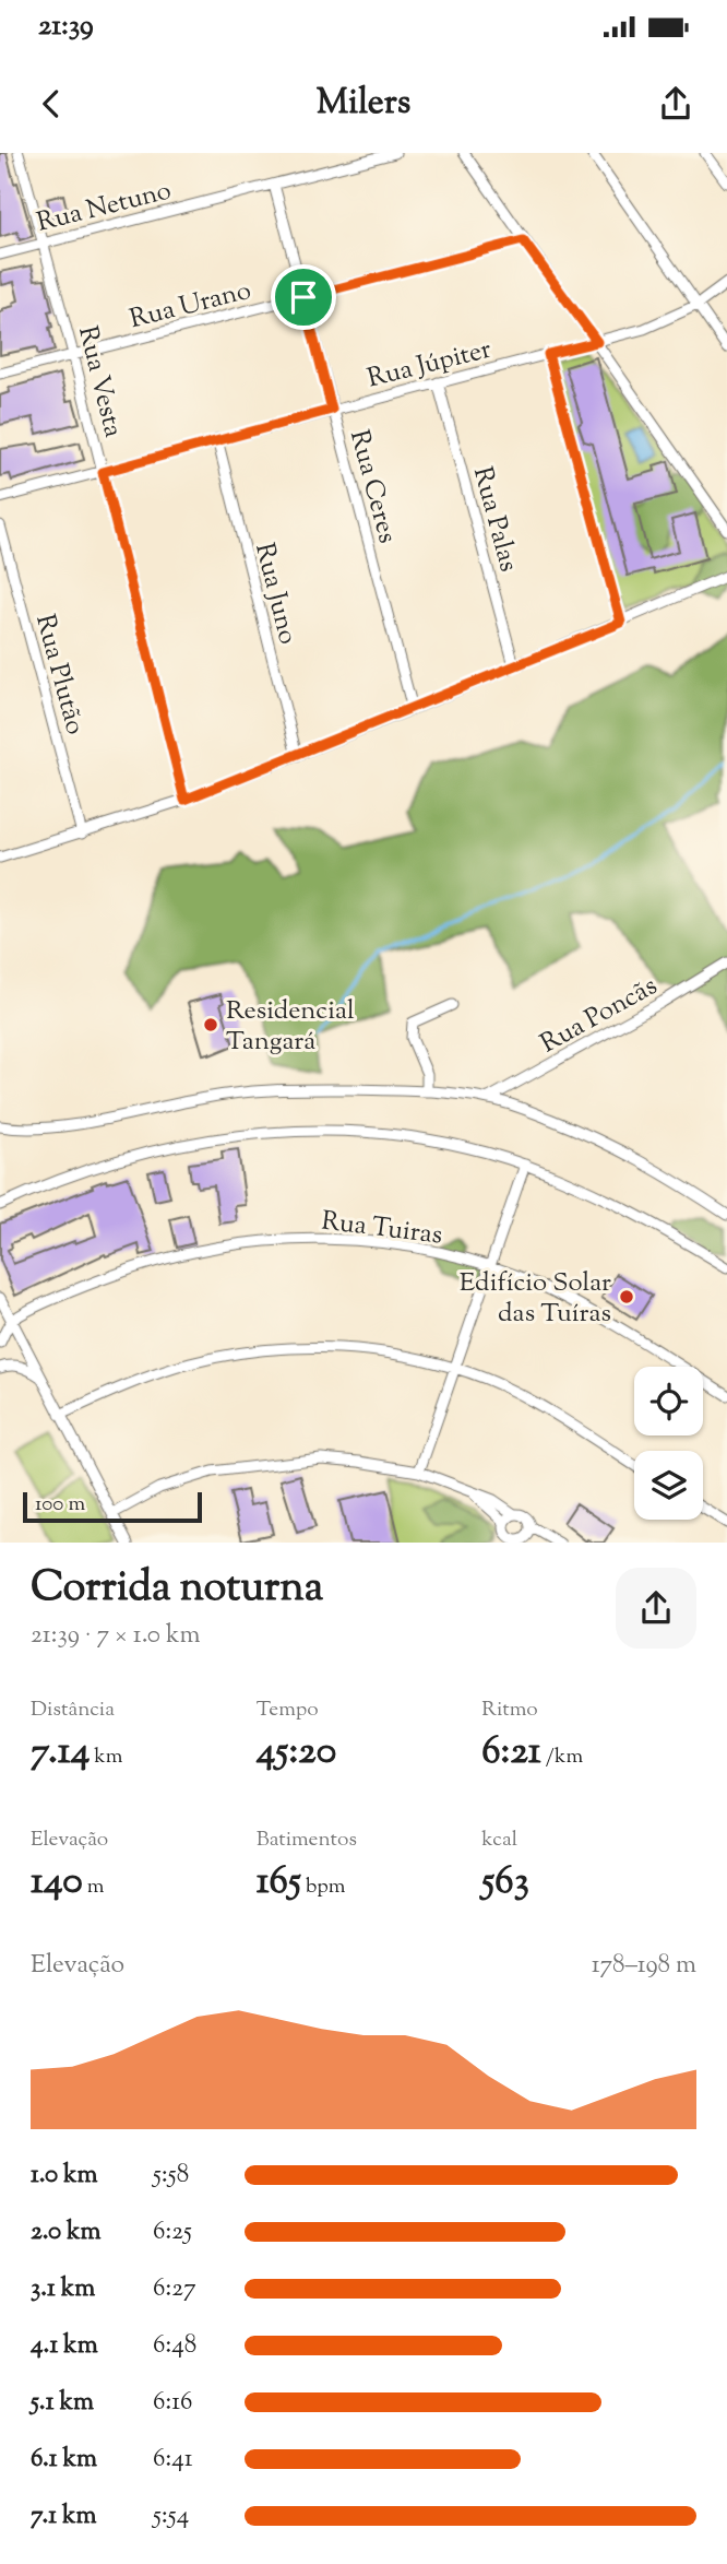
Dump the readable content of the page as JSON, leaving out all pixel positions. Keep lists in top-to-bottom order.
{
  "streets": {
    "street": [
      "Rua Netuno",
      "Rua Urano",
      "Rua Júpiter",
      "Rua Vesta",
      "Rua Ceres",
      "Rua Palas",
      "Rua Juno",
      "Rua Plutão",
      "Rua Poncãs",
      "Rua Tuiras"
    ]
  },
  "crossings": [
    ["Rua Netuno", "Rua Vesta"],
    ["Rua Netuno", "Rua Ceres"],
    ["Rua Urano", "Rua Vesta"],
    ["Rua Urano", "Rua Ceres"],
    ["Rua Júpiter", "Rua Vesta"],
    ["Rua Júpiter", "Rua Ceres"],
    ["Rua Júpiter", "Rua Palas"],
    ["Rua Júpiter", "Rua Juno"]
  ],
  "places": ["Residencial Tangará", "Edifício Solar das Tuíras"],
  "scale_bar": "100 m",
  "page": {
    "status": "21:39",
    "header": "Milers",
    "scale": "100 m",
    "heading": ["Corrida noturna", "21:39 · 7 × 1.0 km"],
    "stats": [
      ["Distância", "7.14 km"],
      ["Tempo", "45:20"],
      ["Ritmo", "6:21 /km"],
      ["Elevação", "140 m"],
      ["Batimentos", "165 bpm"],
      ["kcal", "563"]
    ],
    "chart": ["Elevação", "178–198 m"],
    "list": [
      {
        "name": "1.0 km",
        "note": "5:58"
      },
      {
        "name": "2.0 km",
        "note": "6:25"
      },
      {
        "name": "3.1 km",
        "note": "6:27"
      },
      {
        "name": "4.1 km",
        "note": "6:48"
      },
      {
        "name": "5.1 km",
        "note": "6:16"
      },
      {
        "name": "6.1 km",
        "note": "6:41"
      },
      {
        "name": "7.1 km",
        "note": "5:54"
      }
    ]
  }
}
